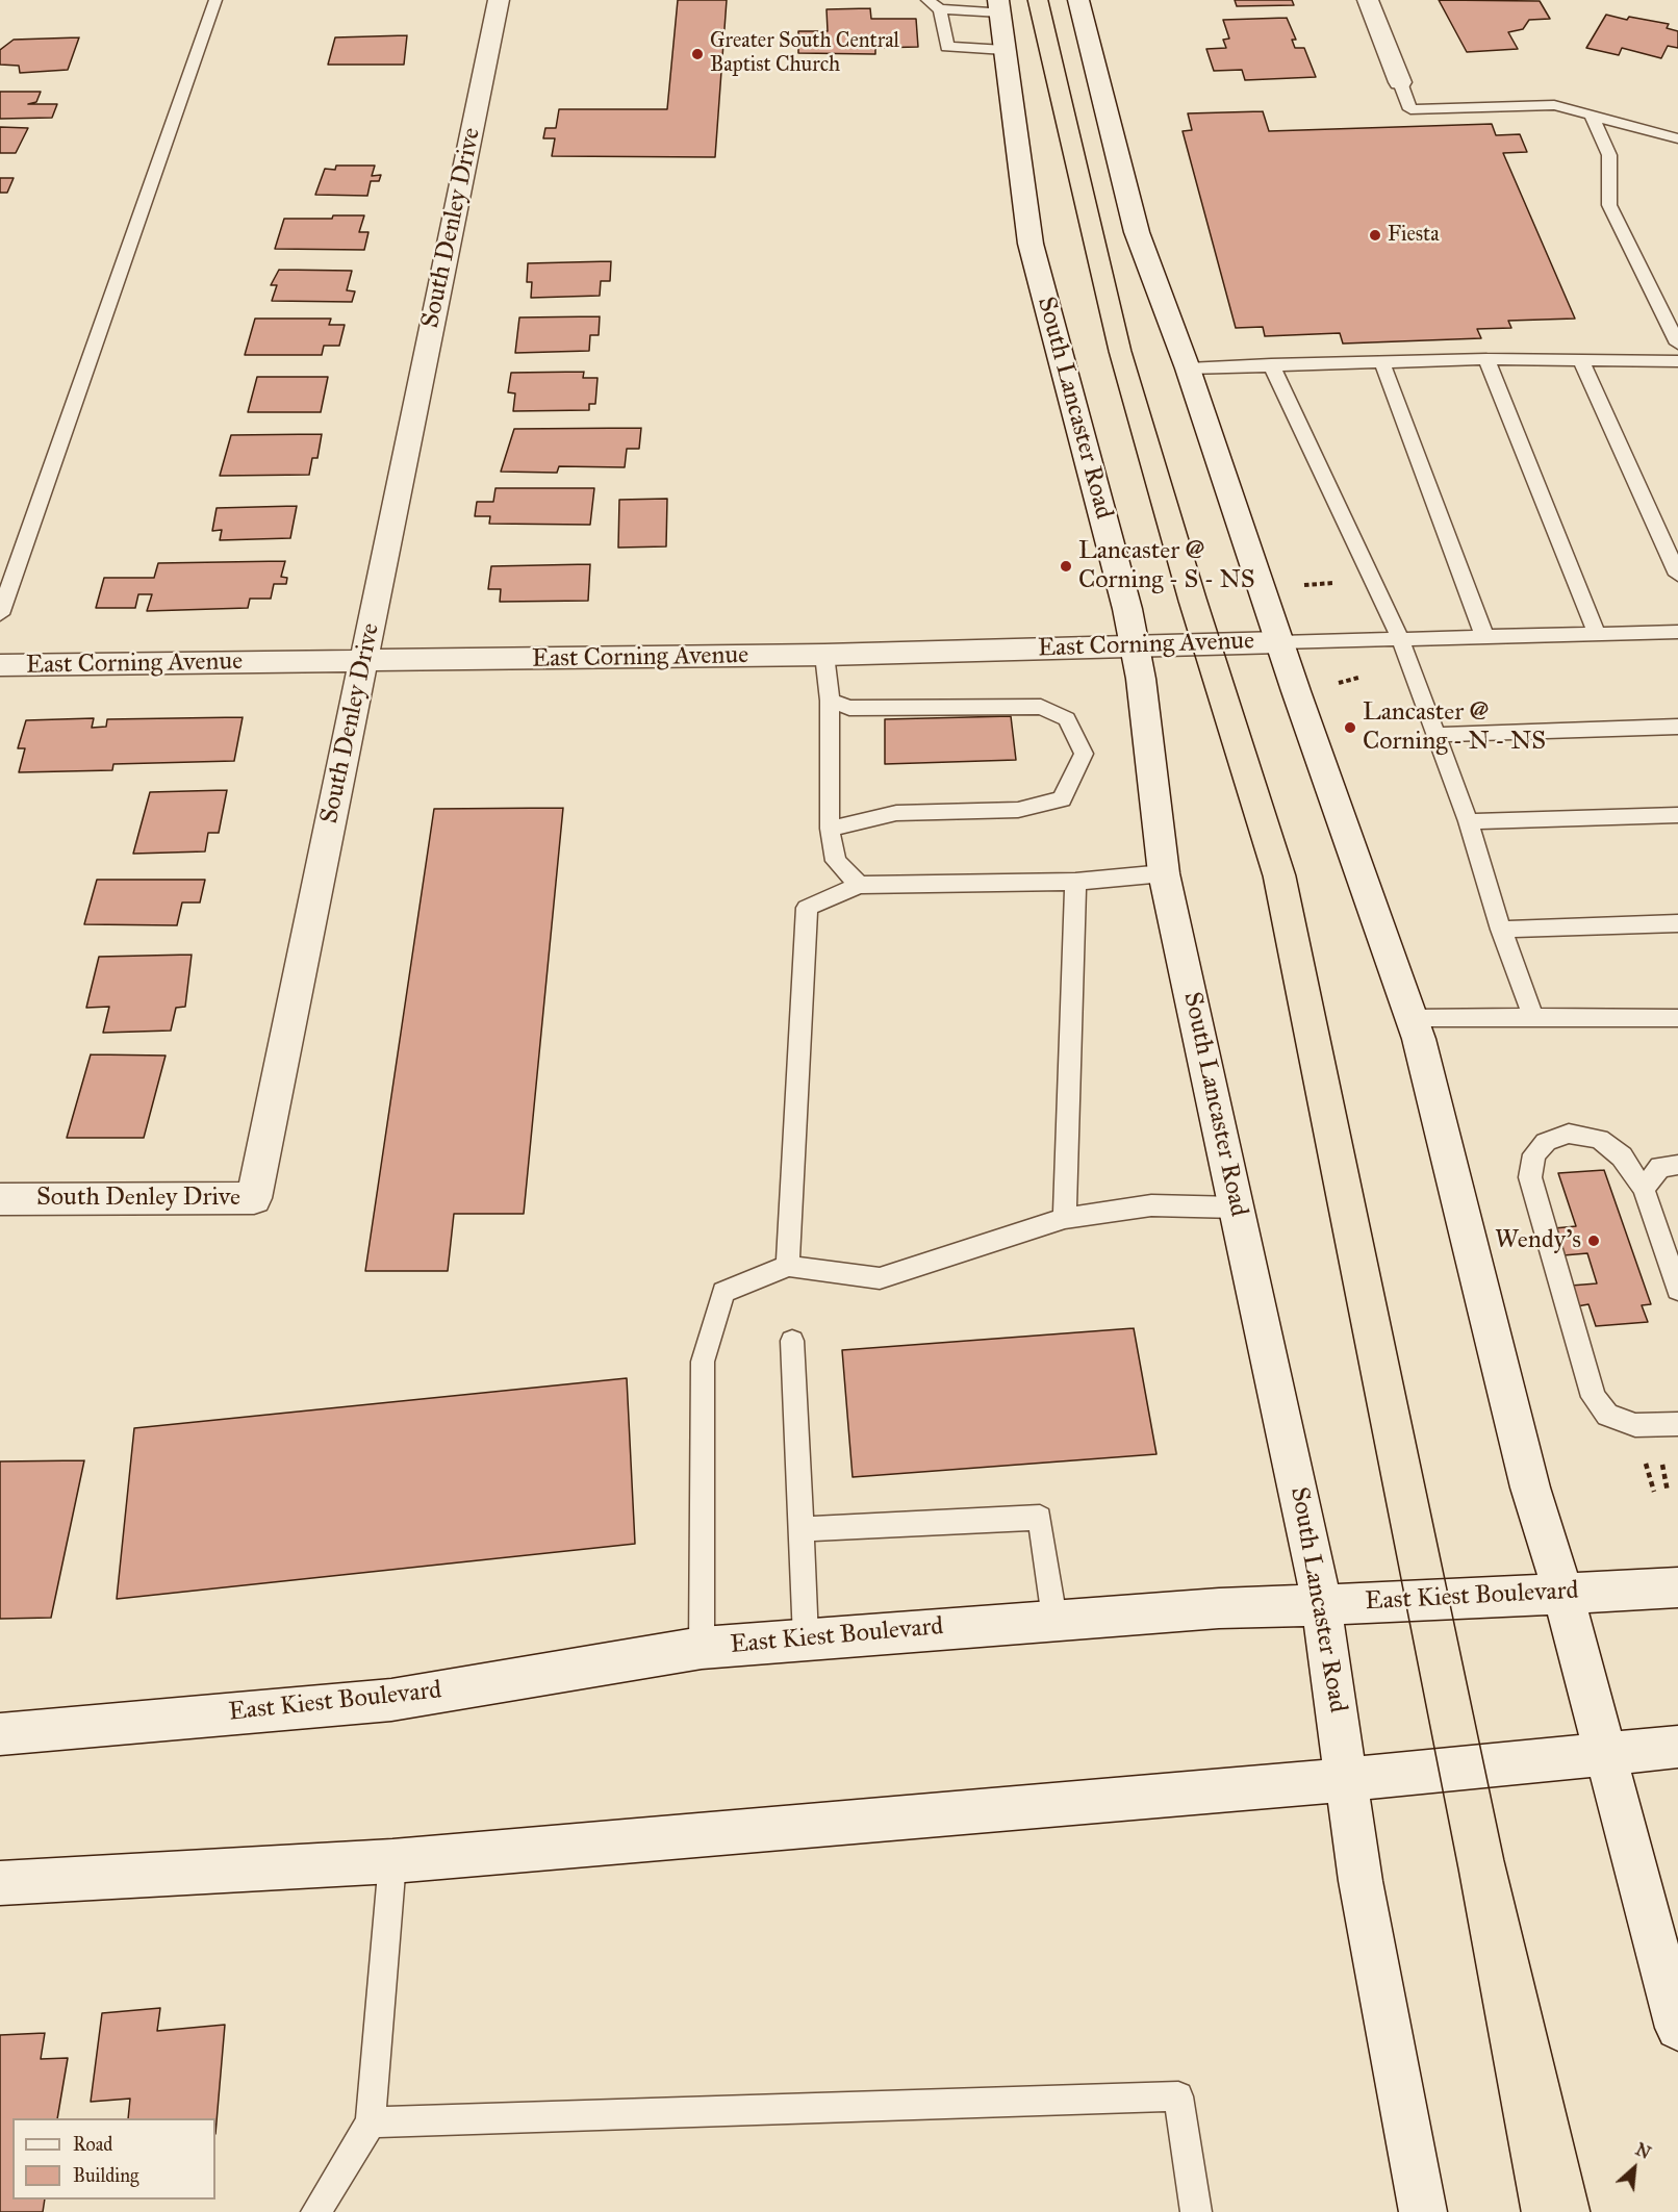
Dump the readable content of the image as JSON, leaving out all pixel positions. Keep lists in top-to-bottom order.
{
  "streets": {
    "main road": [
      "South Denley Drive",
      "South Lancaster Road",
      "East Corning Avenue",
      "East Kiest Boulevard"
    ]
  },
  "crossings": [
    ["South Denley Drive", "East Corning Avenue"],
    ["South Lancaster Road", "East Corning Avenue"],
    ["South Lancaster Road", "East Kiest Boulevard"]
  ],
  "places": [
    "Greater South Central Baptist Church",
    "Fiesta",
    "Lancaster @ Corning - S - NS",
    "Lancaster @ Corning - N - NS",
    "Wendy's"
  ],
  "legend": ["Road", "Building"],
  "north": "top right"
}
